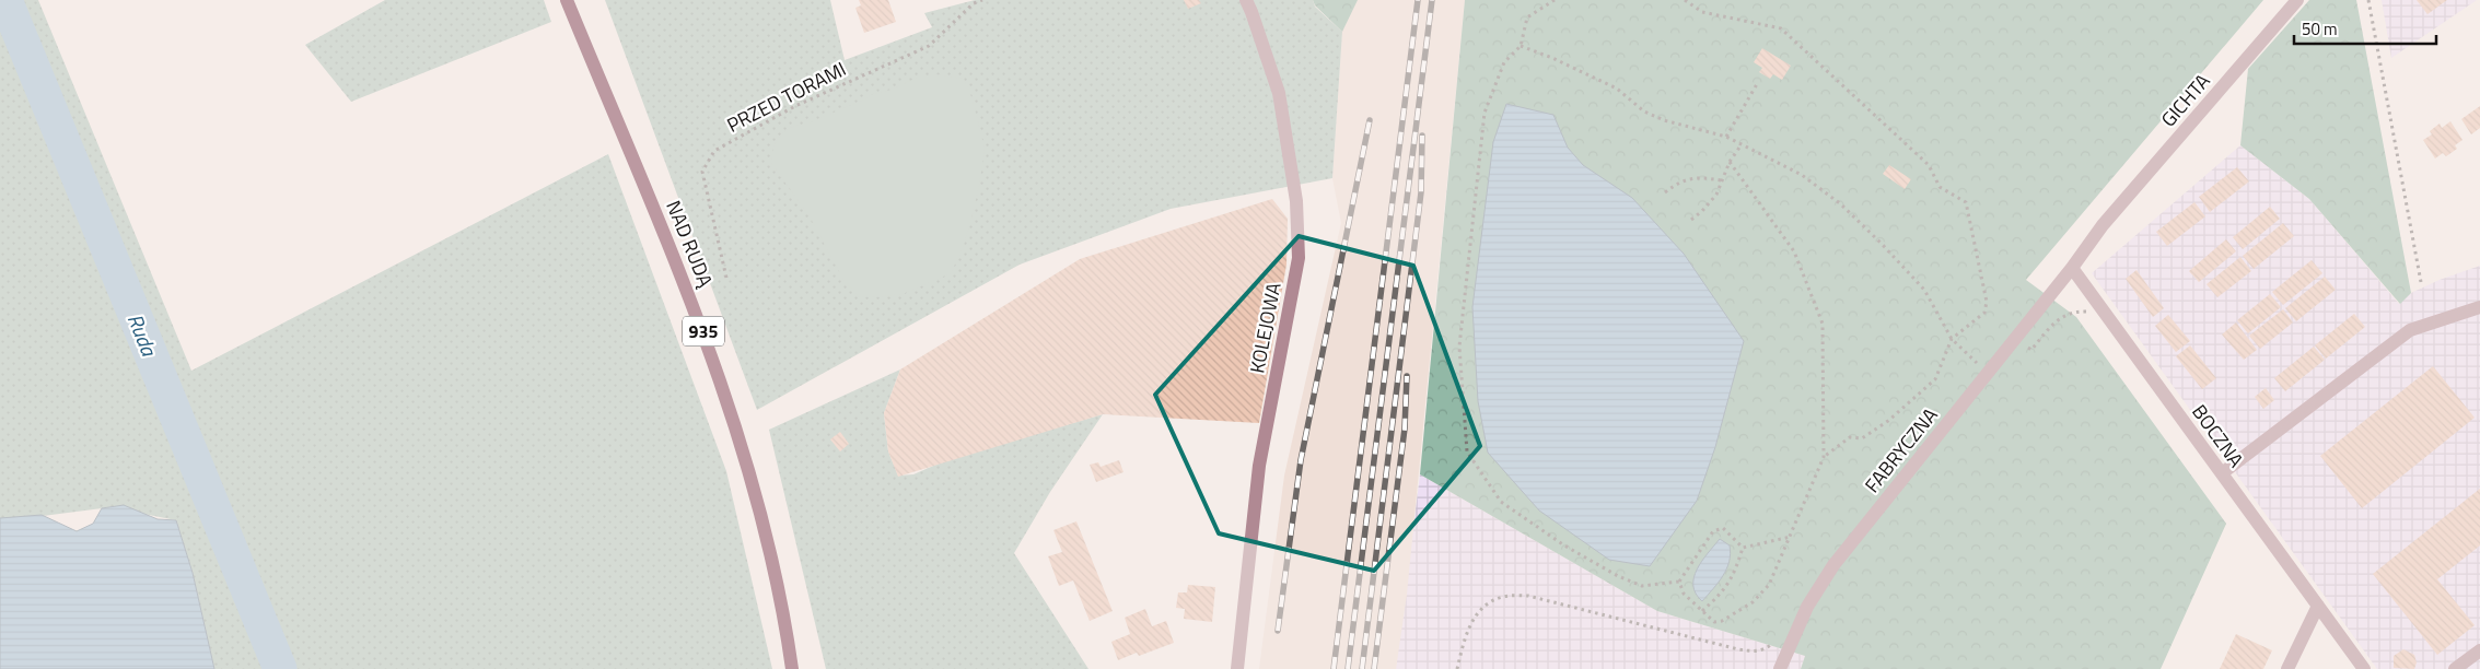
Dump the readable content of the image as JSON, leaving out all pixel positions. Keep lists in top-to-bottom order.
{
  "streets": {
    "main road": ["NAD RUDĄ", "935"],
    "street": [
      "GICHTA",
      "KOLEJOWA",
      "BOCZNA",
      "FABRYCZNA"
    ],
    "path": ["PRZED TORAMI"]
  },
  "crossings": [
    ["GICHTA", "BOCZNA"],
    ["GICHTA", "FABRYCZNA"],
    ["BOCZNA", "FABRYCZNA"]
  ],
  "water": ["Ruda"],
  "scale_bar": "50 m"
}
